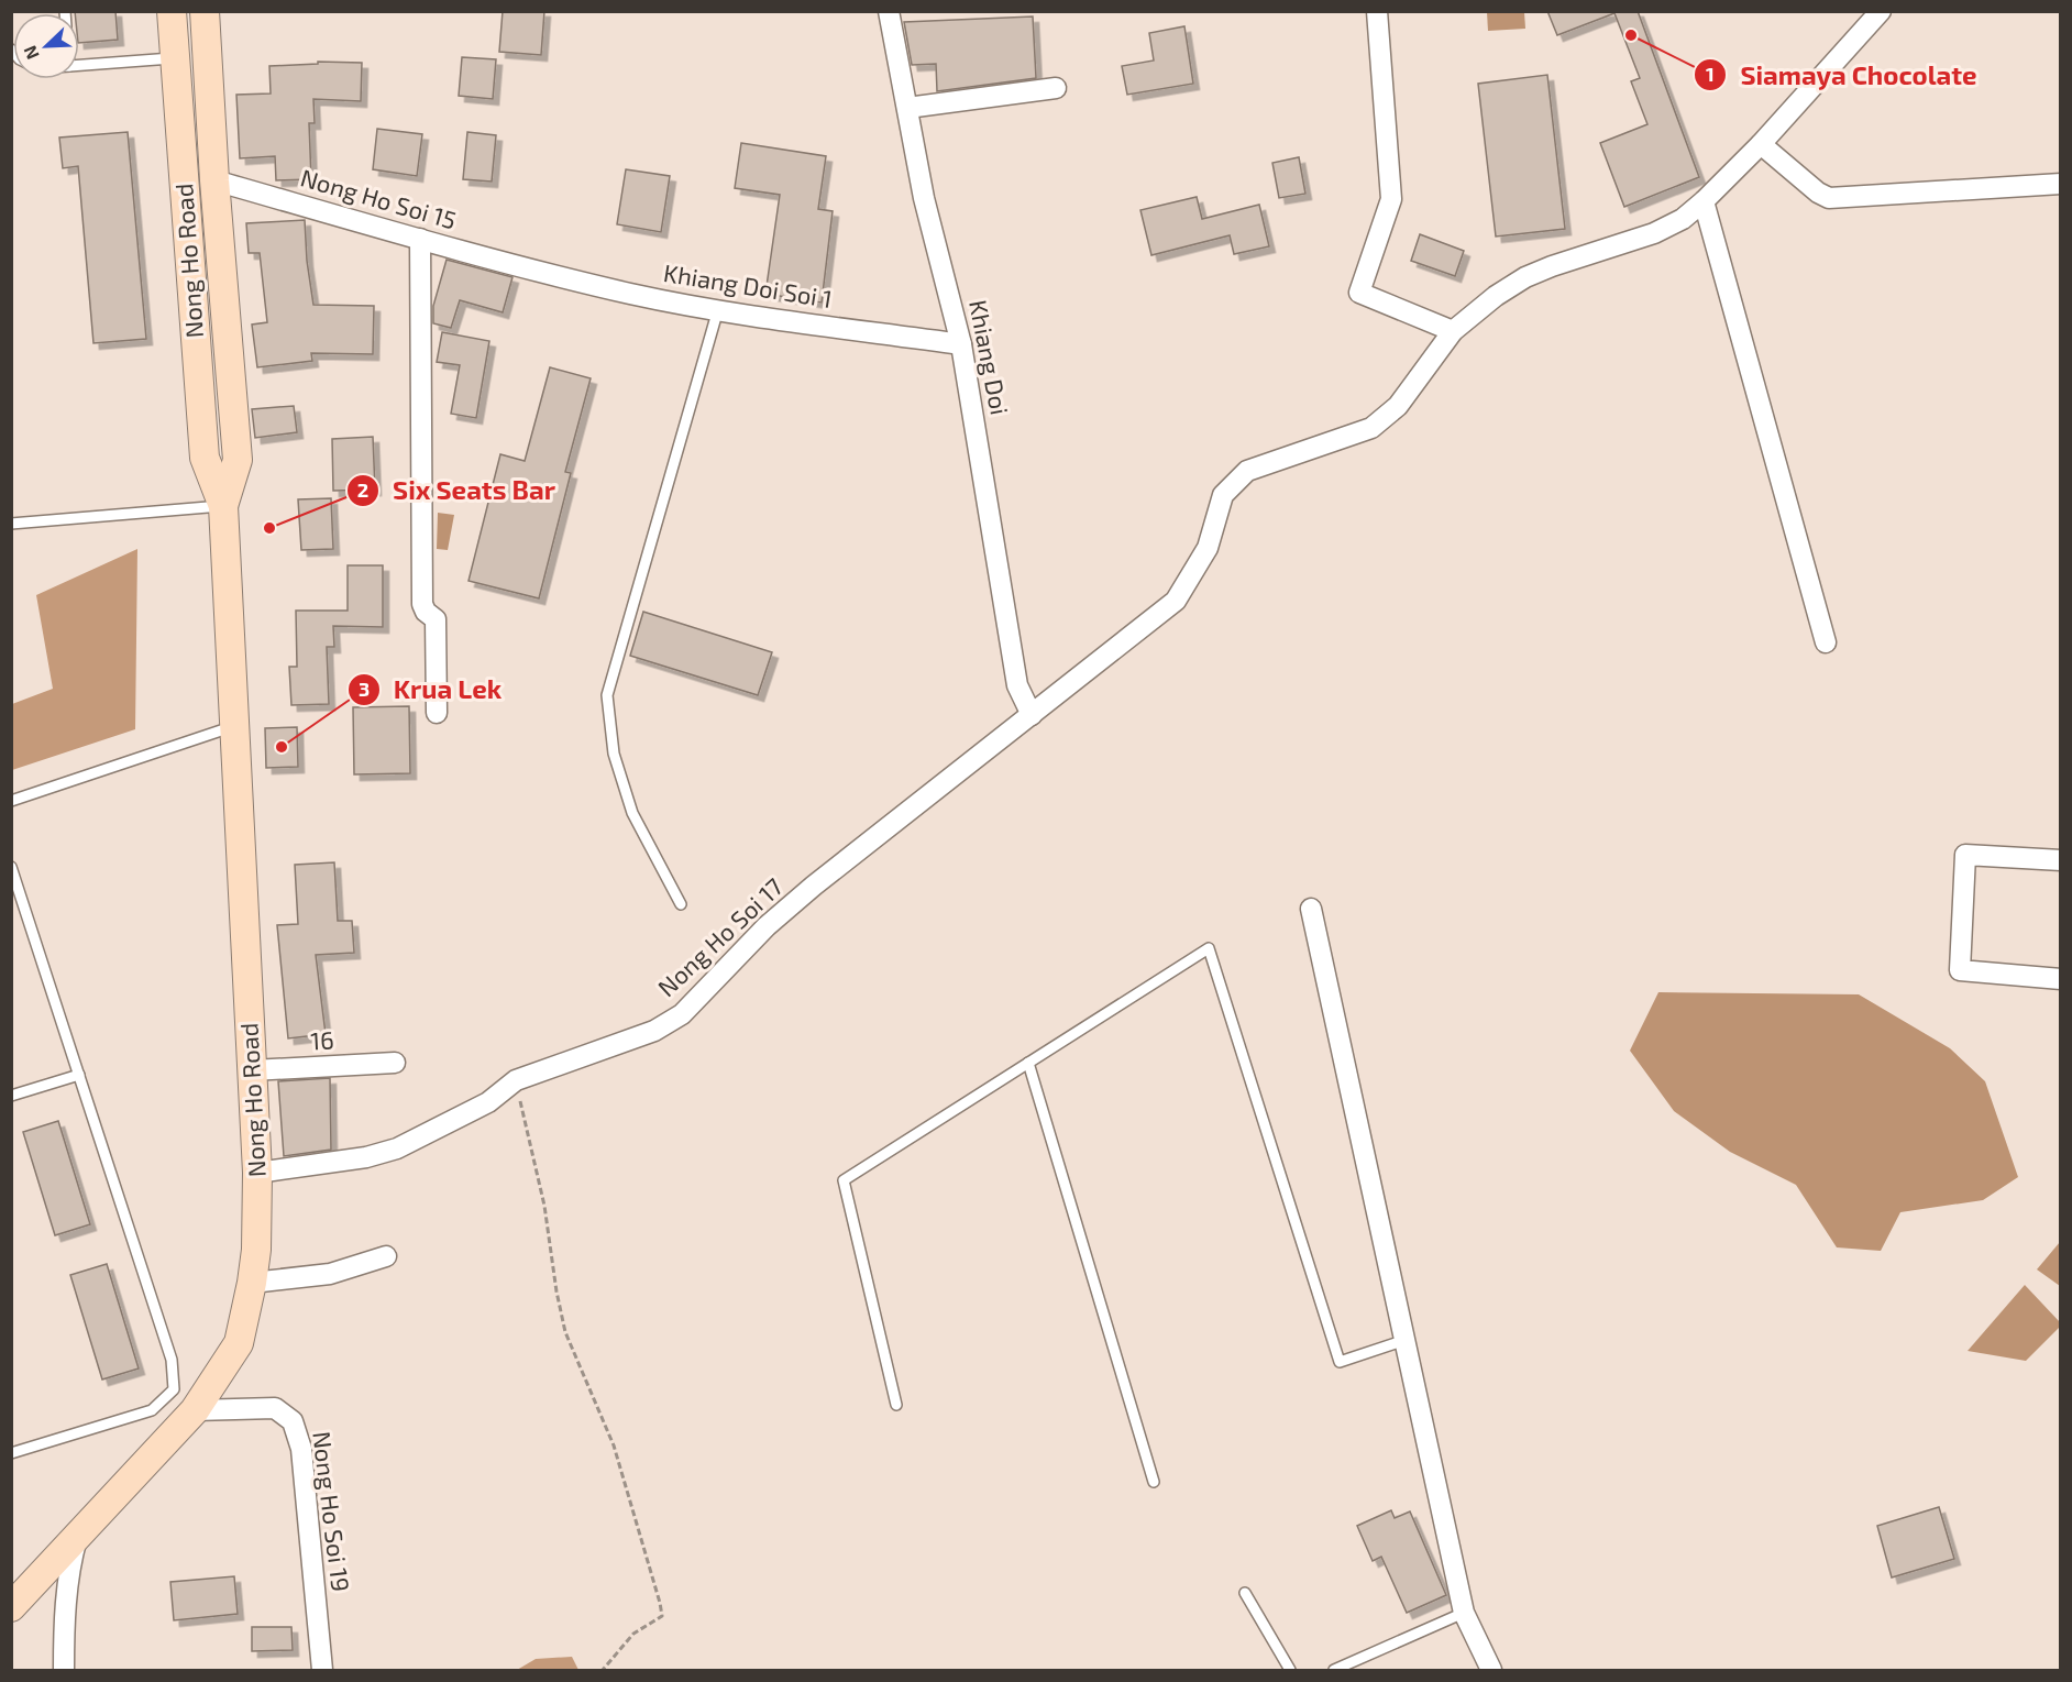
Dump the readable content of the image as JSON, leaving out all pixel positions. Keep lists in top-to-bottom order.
{
  "streets": {
    "street": [
      "Nong Ho Soi 15",
      "Nong Ho Road",
      "Khiang Doi Soi 1",
      "Khiang Doi",
      "Nong Ho Soi 17",
      "16",
      "Nong Ho Soi 19"
    ]
  },
  "crossings": [
    ["Nong Ho Soi 15", "Nong Ho Road"],
    ["Nong Ho Soi 15", "Khiang Doi Soi 1"],
    ["Nong Ho Road", "Nong Ho Soi 17"],
    ["Nong Ho Road", "16"],
    ["Nong Ho Road", "Nong Ho Soi 19"],
    ["Khiang Doi Soi 1", "Khiang Doi"],
    ["Khiang Doi", "Nong Ho Soi 17"]
  ],
  "places": ["Siamaya Chocolate", "Six Seats Bar", "Krua Lek"],
  "north": "bottom left"
}
